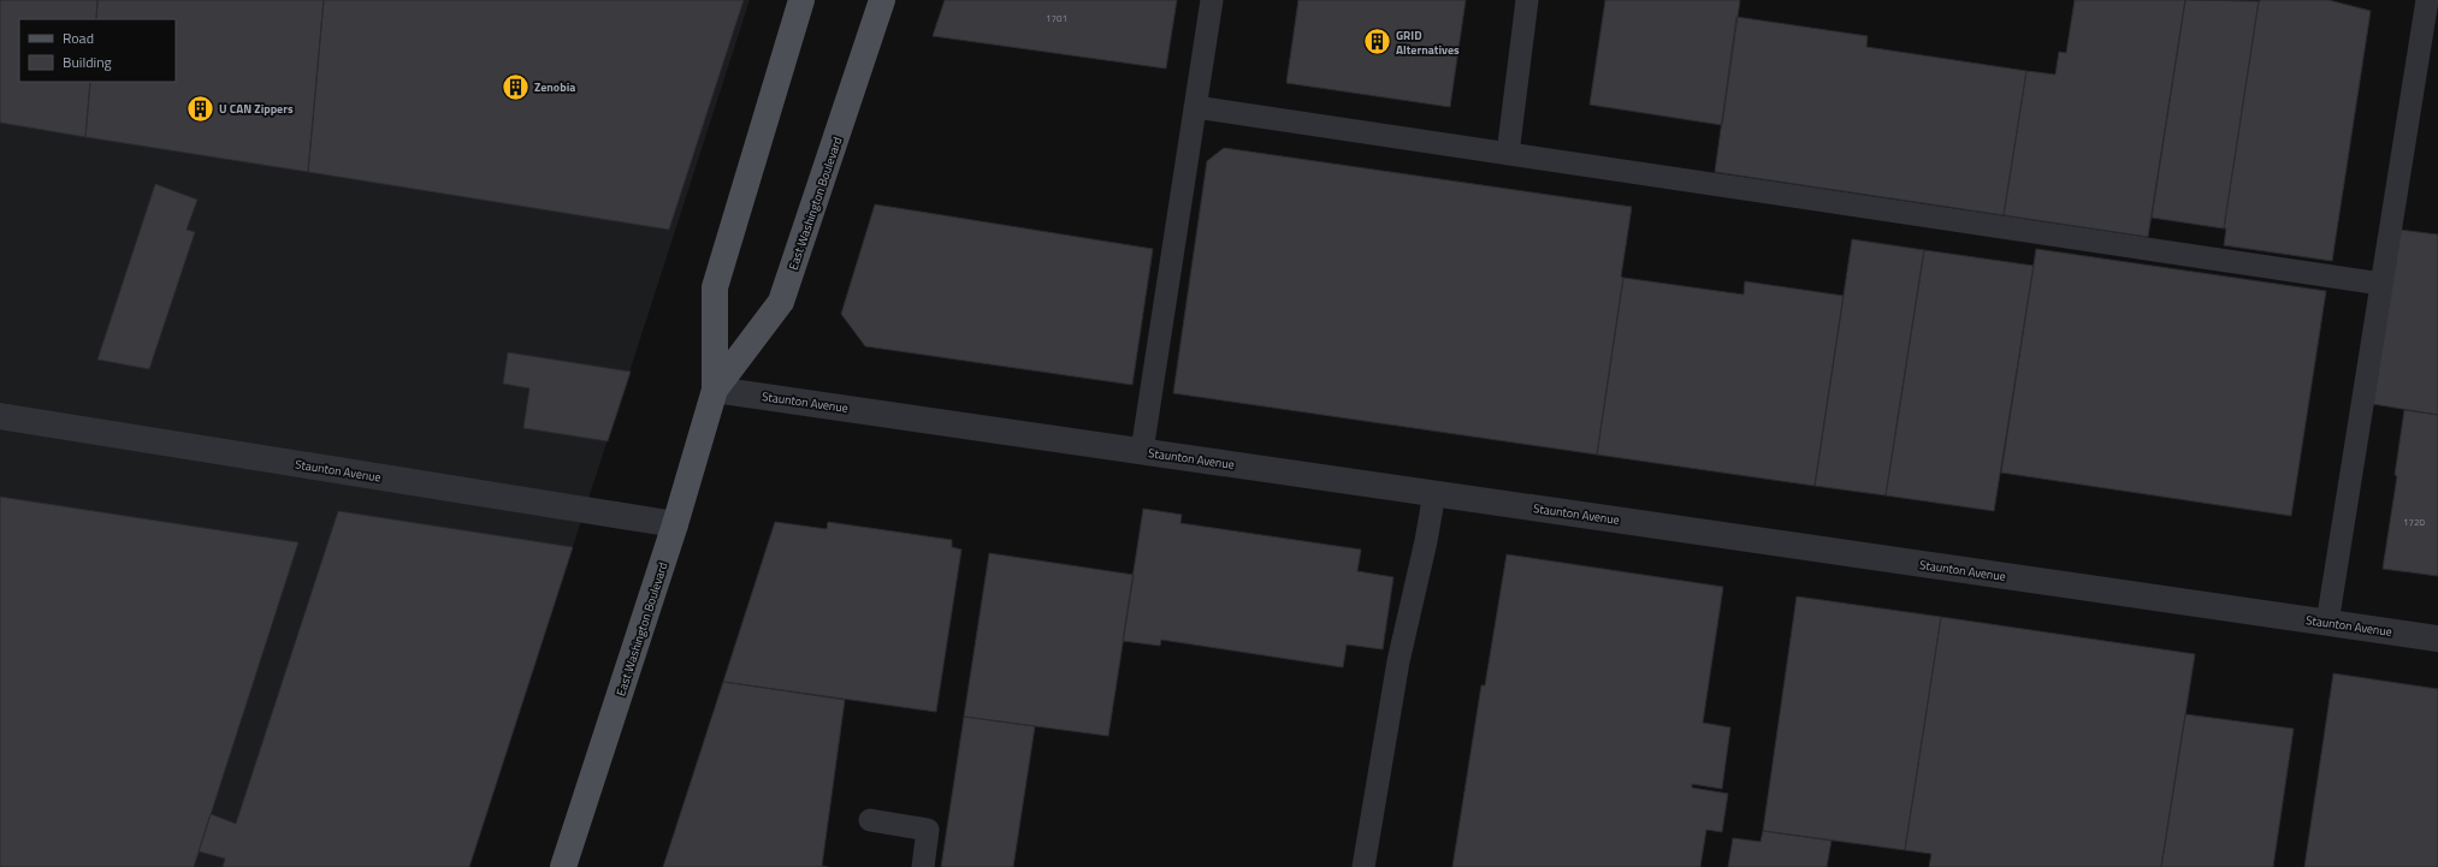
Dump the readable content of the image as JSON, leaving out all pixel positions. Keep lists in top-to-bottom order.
{
  "streets": {
    "main road": ["East Washington Boulevard"],
    "street": ["Staunton Avenue"]
  },
  "crossings": [
    ["East Washington Boulevard", "Staunton Avenue"]
  ],
  "places": {
    "building": ["GRID Alternatives", "Zenobia", "U CAN Zippers"]
  },
  "house_numbers": ["1701", "1720"],
  "legend": ["Road", "Building"]
}
